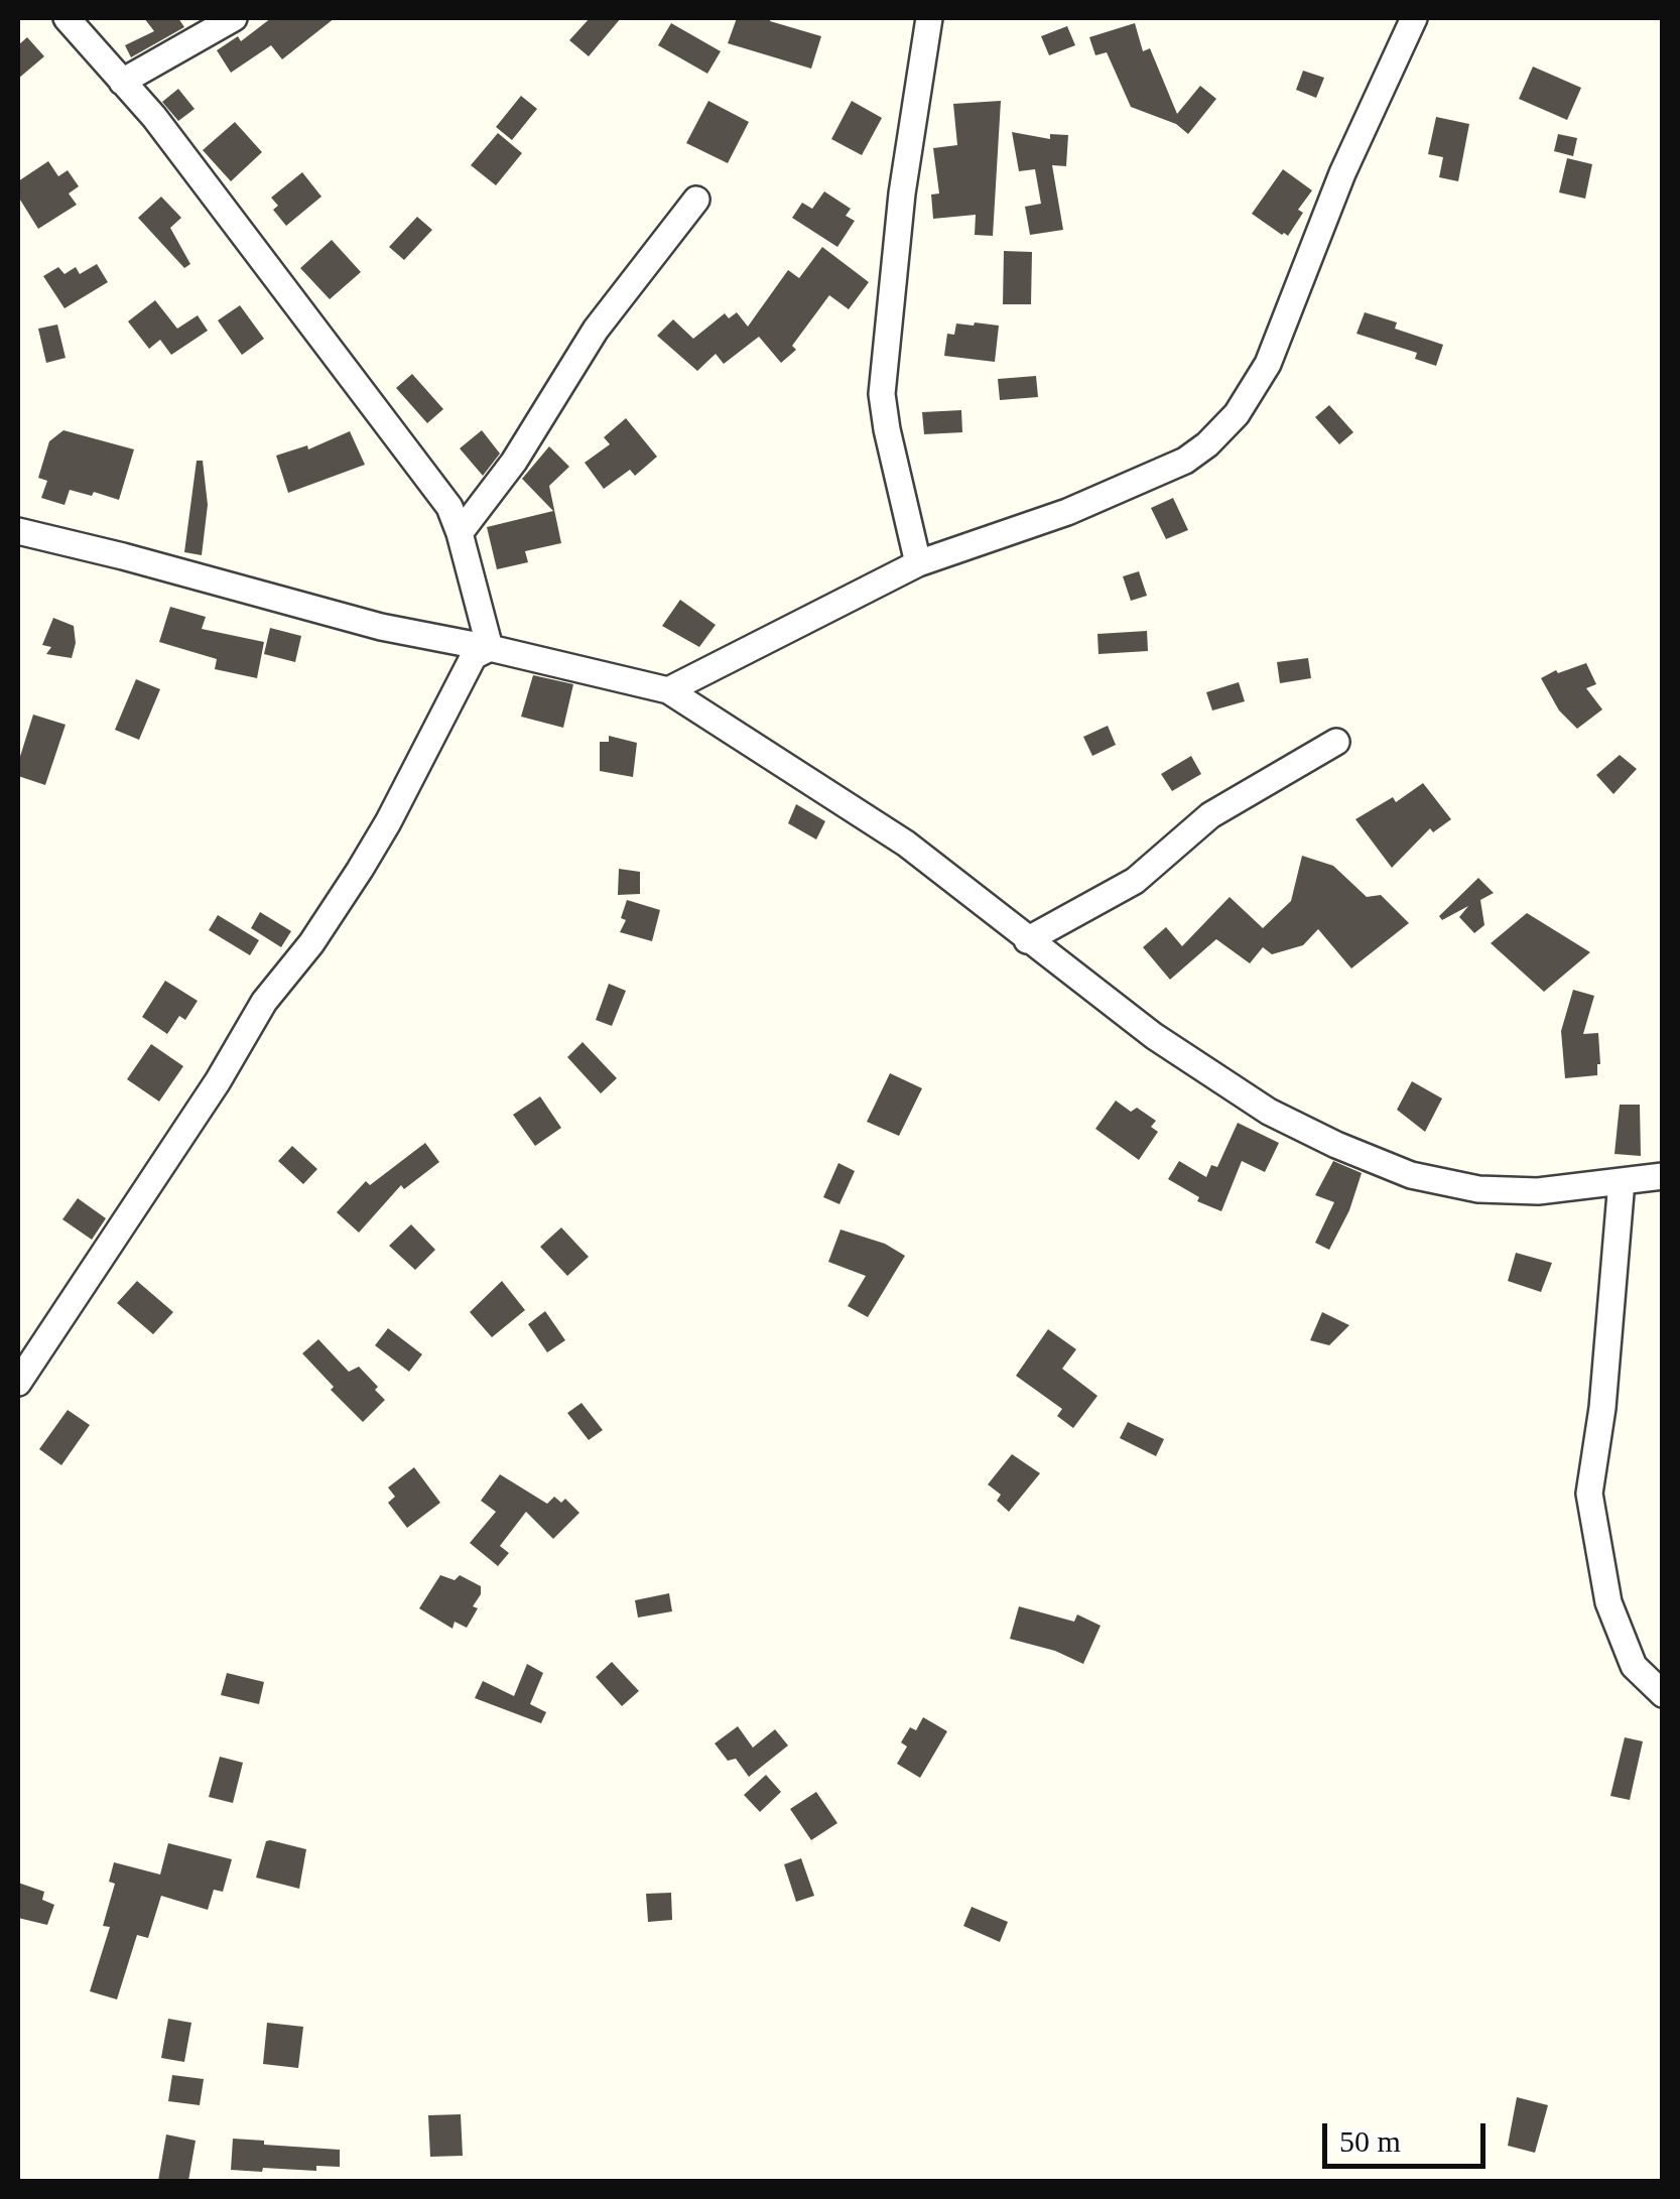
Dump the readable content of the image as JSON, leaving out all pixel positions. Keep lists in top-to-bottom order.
{
  "scale_bar": "50 m"
}
